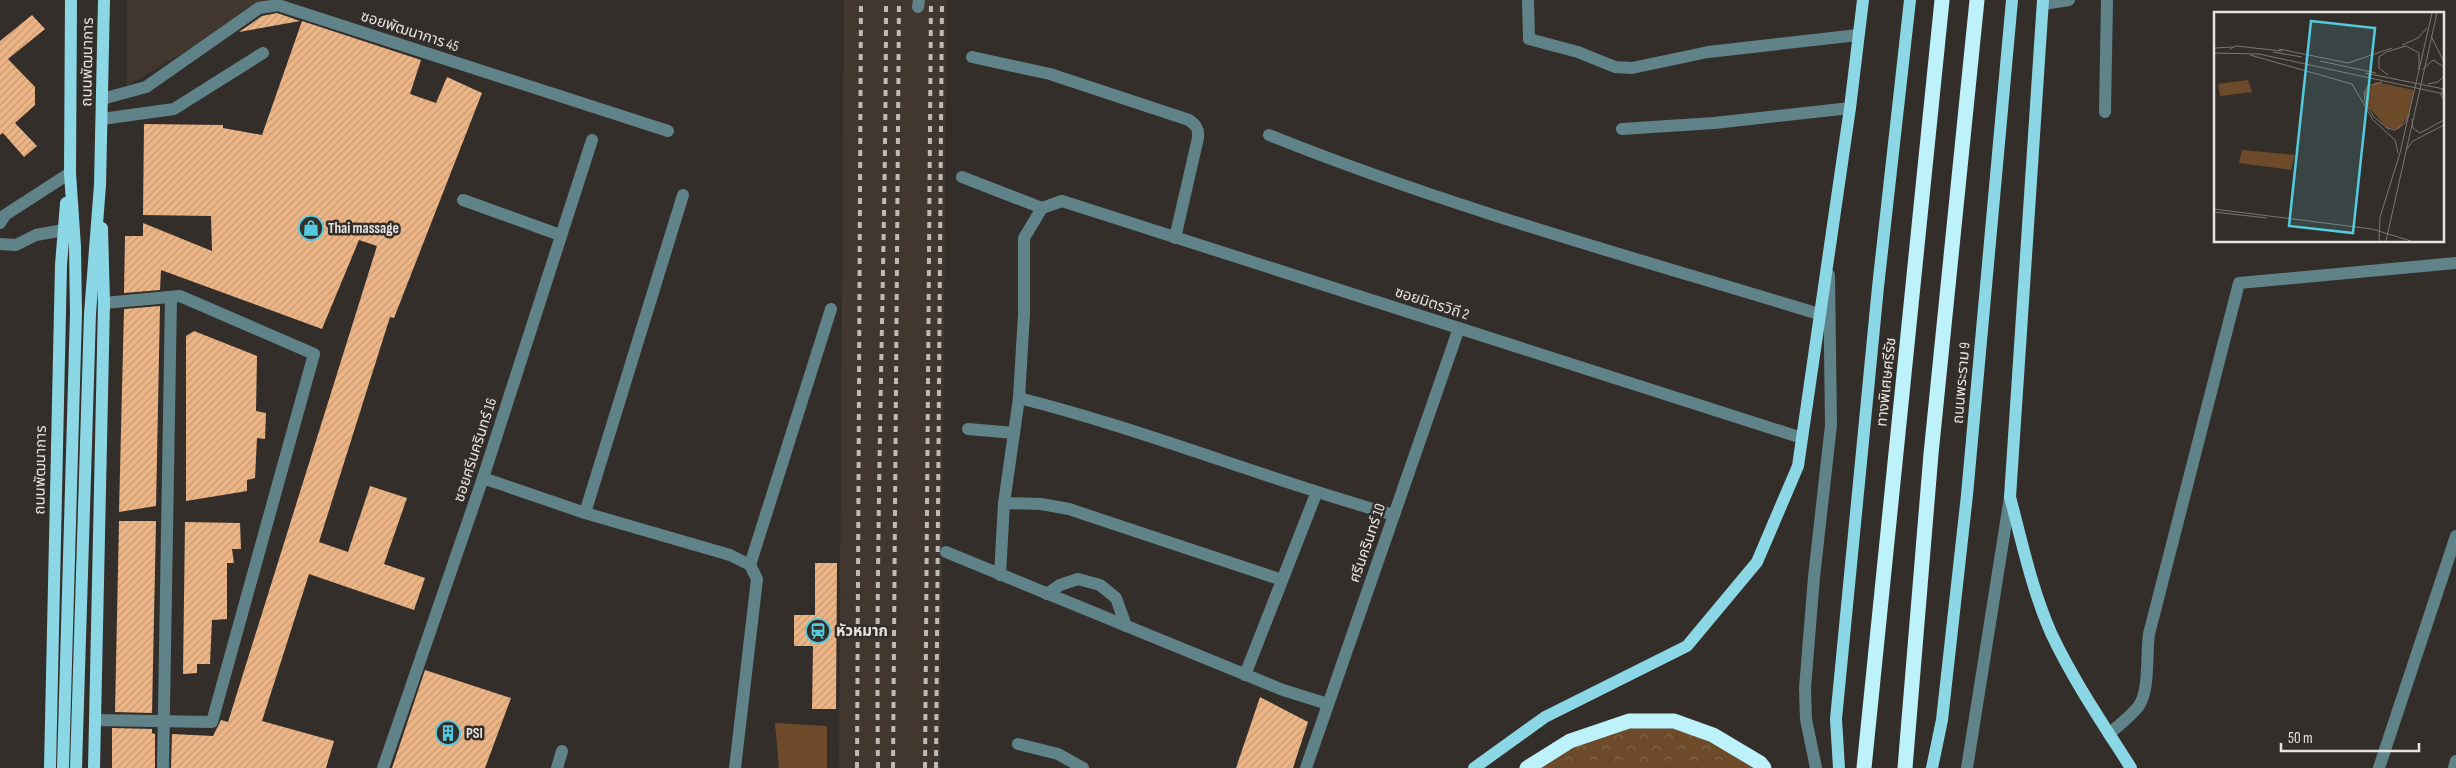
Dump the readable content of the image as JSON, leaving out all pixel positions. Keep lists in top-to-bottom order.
{
  "streets": {
    "highway": ["ทางพิเศษศรีรัช"],
    "main road": ["ถนนพัฒนาการ", "ถนนพระราม 9"],
    "street": [
      "ซอยพัฒนาการ 45",
      "ซอยมิตรวิถี 2",
      "ซอยศรีนครินทร์ 16",
      "ศรีนครินทร์ 10"
    ]
  },
  "crossings": [
    ["ซอยพัฒนาการ 45", "ถนนพัฒนาการ"],
    ["ซอยมิตรวิถี 2", "ศรีนครินทร์ 10"]
  ],
  "places": {
    "shop": ["Thai massage"],
    "station": ["หัวหมาก"],
    "building": ["PSI"]
  },
  "scale_bar": "50 m"
}
